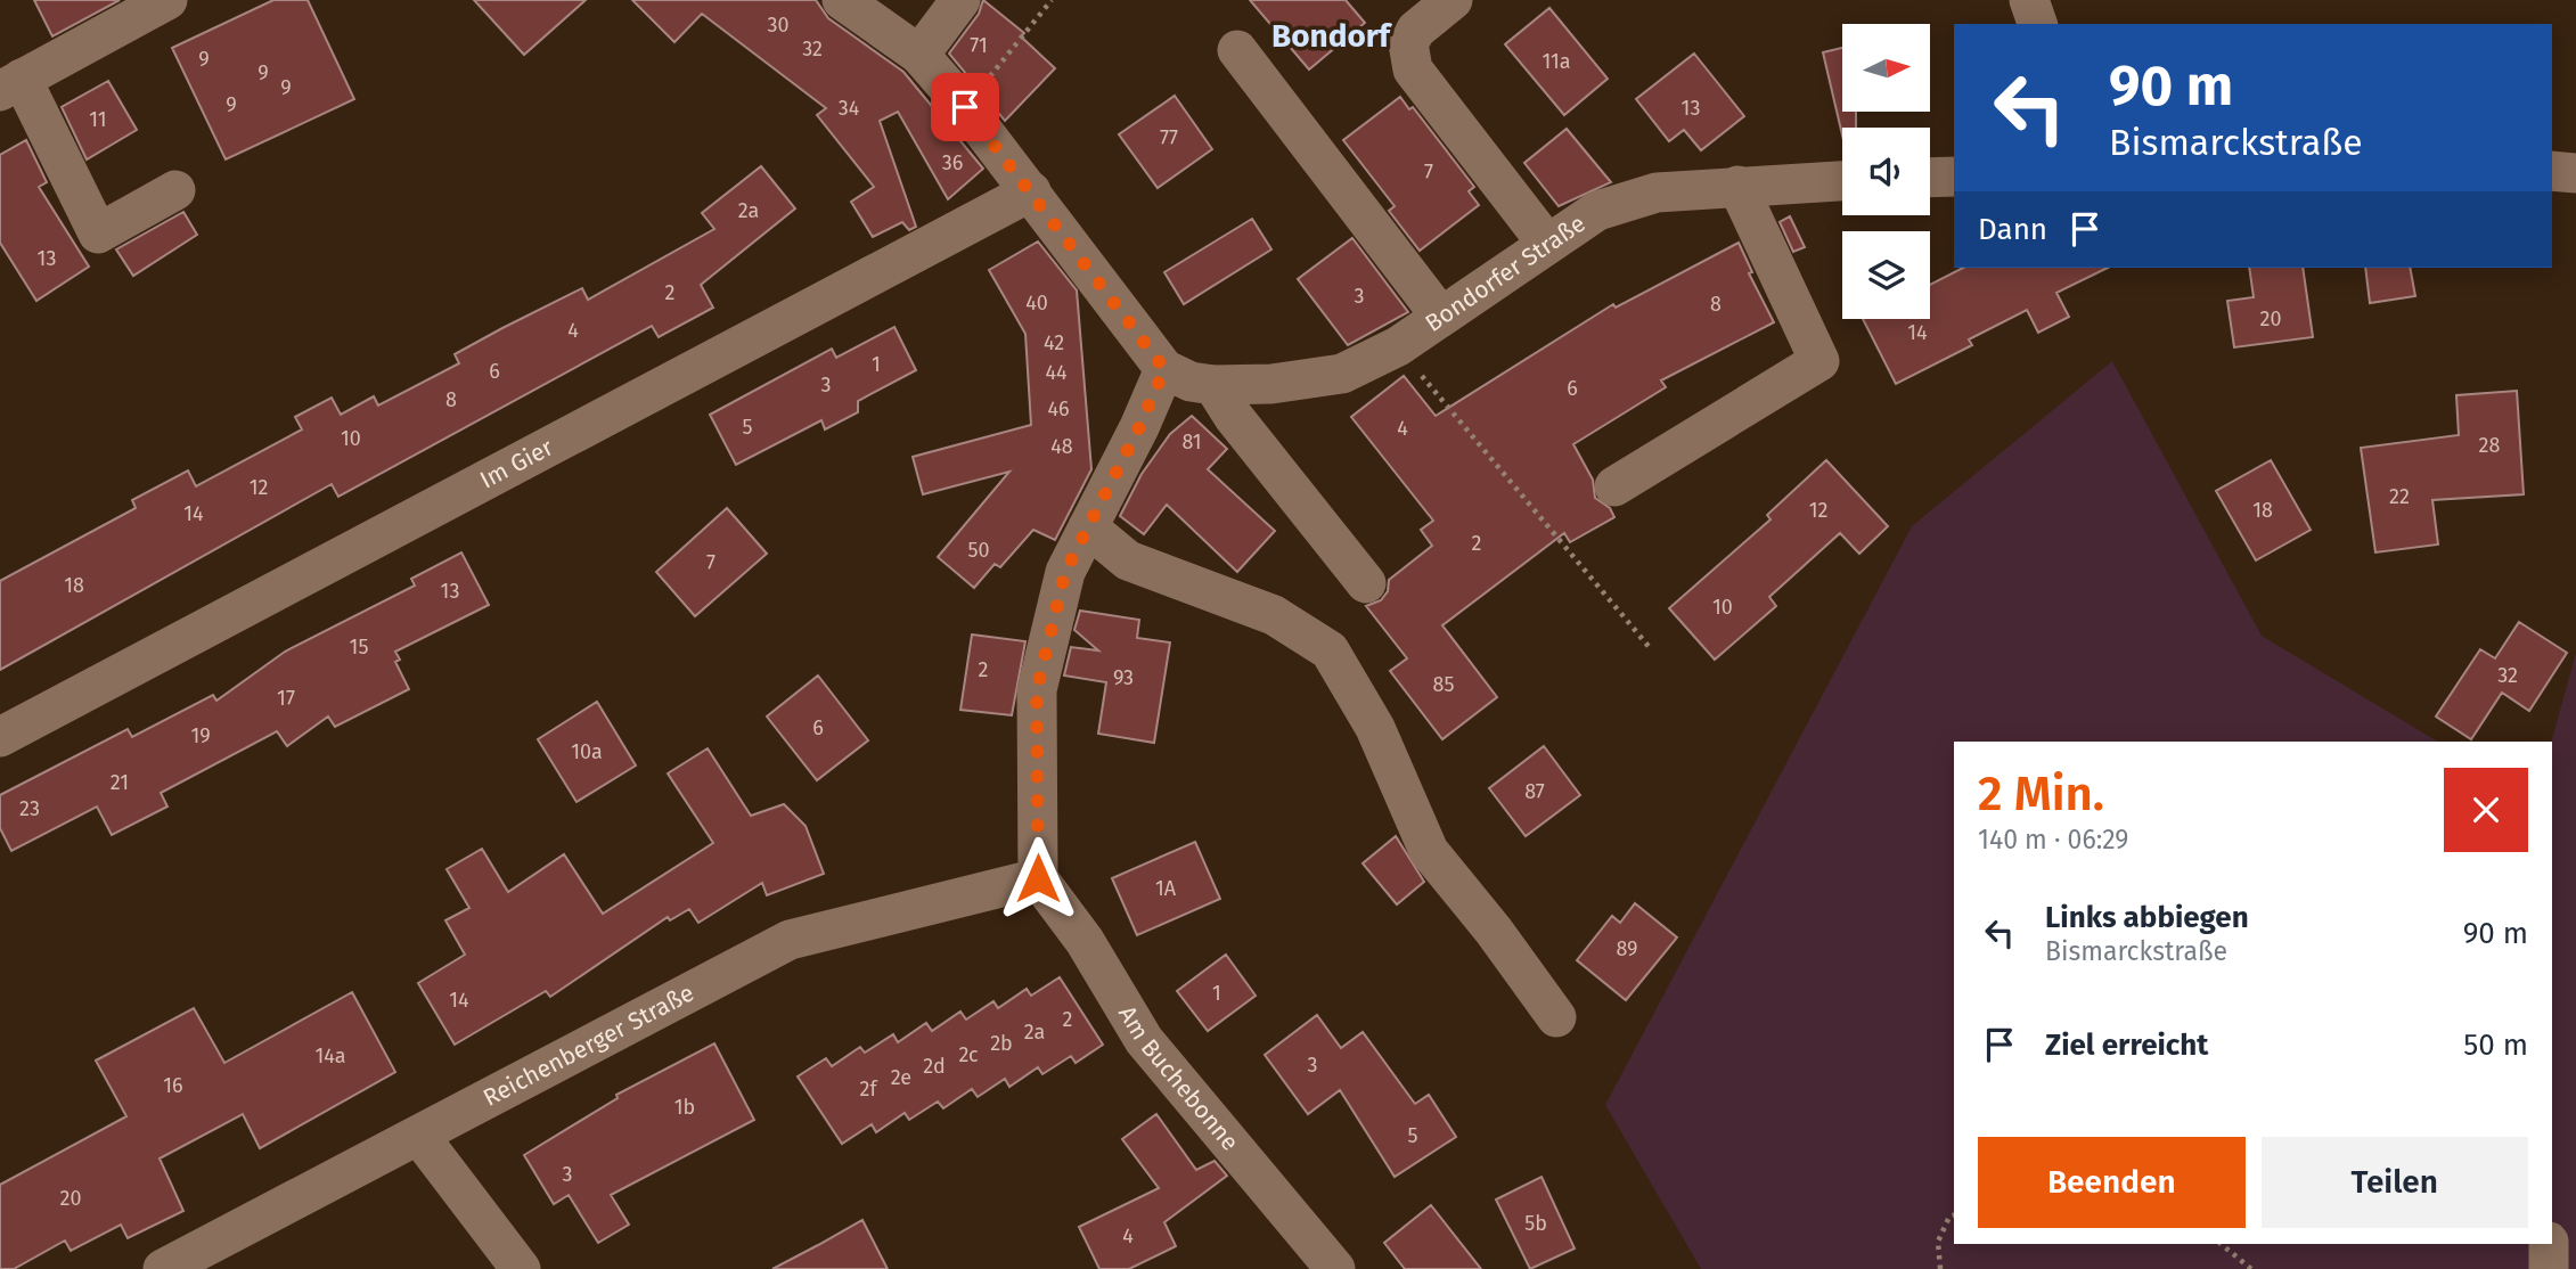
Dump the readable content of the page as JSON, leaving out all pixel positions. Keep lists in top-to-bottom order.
{
  "streets": {
    "street": [
      "Bondorfer Straße",
      "Im Gier",
      "Reichenberger Straße",
      "Am Buchebonne"
    ]
  },
  "crossings": [
    ["Reichenberger Straße", "Am Buchebonne"]
  ],
  "districts": ["Bondorf"],
  "house_numbers": [
    "30",
    "71",
    "32",
    "9",
    "11a",
    "9",
    "9",
    "9",
    "34",
    "13",
    "11",
    "77",
    "36",
    "7",
    "2a",
    "13",
    "2",
    "3",
    "40",
    "8",
    "20",
    "4",
    "14",
    "42",
    "1",
    "6",
    "44",
    "3",
    "6",
    "8",
    "46",
    "5",
    "4",
    "10",
    "81",
    "28",
    "48",
    "12",
    "22",
    "12",
    "18",
    "14",
    "2",
    "50",
    "7",
    "18",
    "13",
    "10",
    "15",
    "2",
    "32",
    "93",
    "85",
    "17",
    "6",
    "19",
    "10a",
    "21",
    "87",
    "23",
    "1A",
    "89",
    "1",
    "14",
    "2",
    "2a",
    "2b",
    "2c",
    "14a",
    "3",
    "2d",
    "2e",
    "16",
    "2f",
    "1b",
    "5",
    "3",
    "20",
    "5b",
    "4"
  ],
  "north": "right",
  "page": {
    "turn": ["90 m", "Bismarckstraße"],
    "then": "Dann",
    "heading": ["2 Min.", "140 m · 06:29"],
    "list": [
      {
        "name": "Links abbiegen",
        "note": "Bismarckstraße",
        "value": "90 m"
      },
      {
        "name": "Ziel erreicht",
        "value": "50 m"
      }
    ],
    "buttons": ["Beenden", "Teilen"]
  }
}
